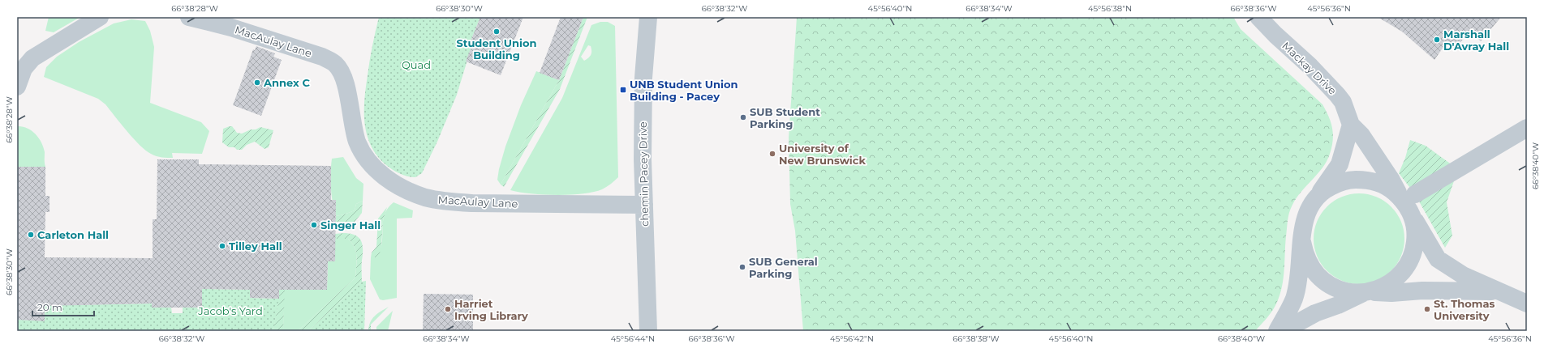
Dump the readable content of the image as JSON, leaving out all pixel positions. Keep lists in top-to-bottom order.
{
  "streets": {
    "street": ["MacAulay Lane", "Mackay Drive", "chemin Pacey Drive"]
  },
  "crossings": [
    ["MacAulay Lane", "chemin Pacey Drive"]
  ],
  "parks": ["Quad", "Jacob's Yard"],
  "places": {
    "other": [
      "Student Union Building",
      "Marshall D'Avray Hall",
      "Annex C",
      "SUB Student Parking",
      "University of New Brunswick",
      "Singer Hall",
      "Carleton Hall",
      "Tilley Hall",
      "SUB General Parking",
      "Harriet Irving Library",
      "St. Thomas University"
    ],
    "transit": ["UNB Student Union Building - Pacey"]
  },
  "scale_bar": "20 m",
  "coordinates": [
    "66°38'28\"W",
    "66°38'30\"W",
    "66°38'32\"W",
    "45°56'40\"N",
    "66°38'34\"W",
    "45°56'38\"N",
    "66°38'36\"W",
    "45°56'36\"N",
    "66°38'40\"W",
    "45°56'44\"N",
    "45°56'42\"N",
    "66°38'38\"W"
  ]
}
